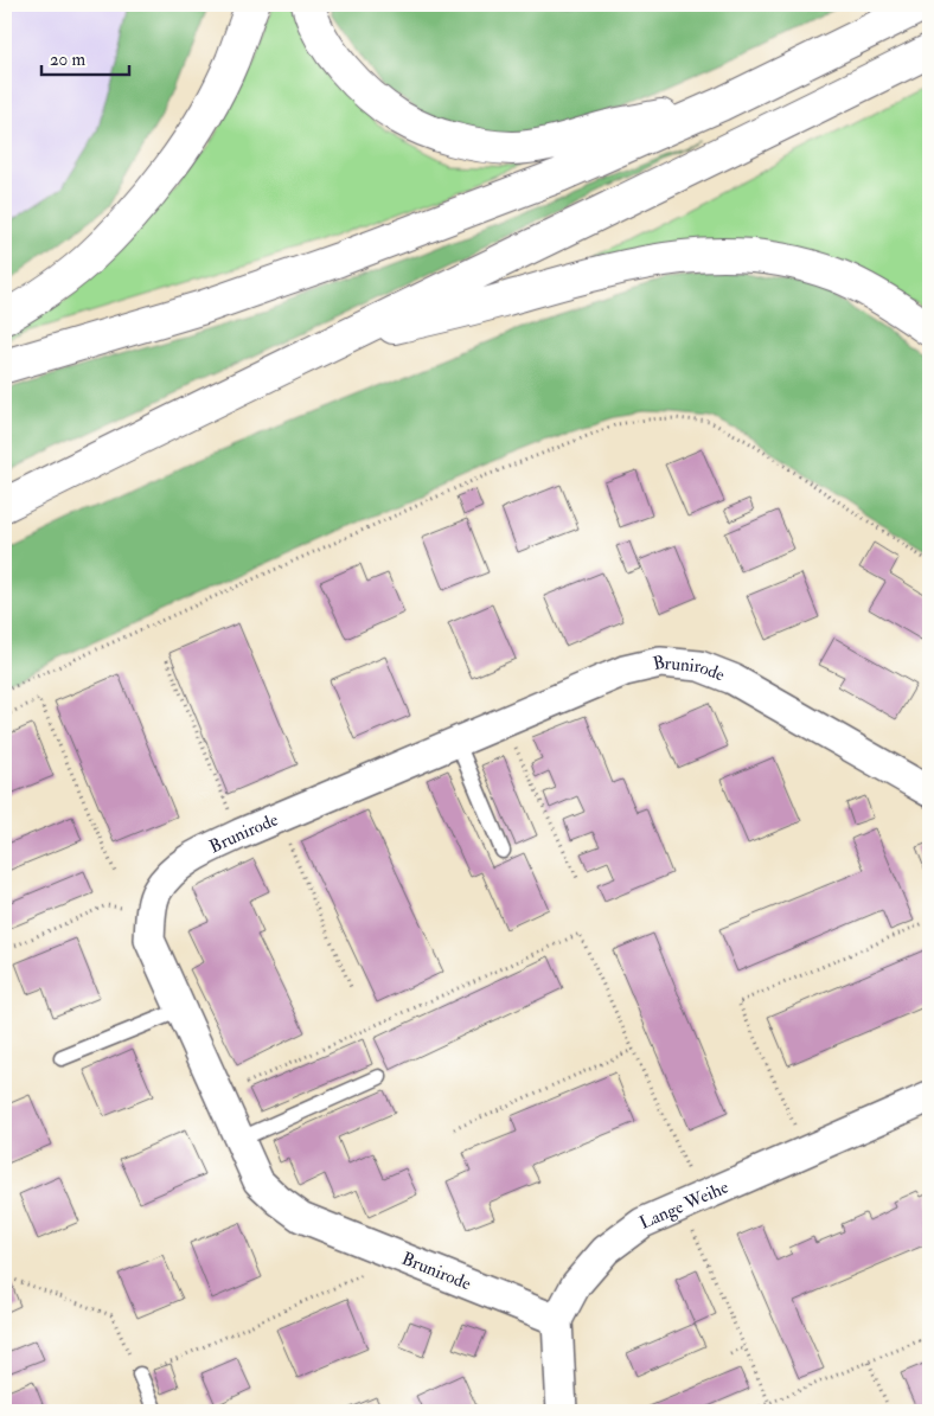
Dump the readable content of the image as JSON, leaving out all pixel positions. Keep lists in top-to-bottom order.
{
  "streets": {
    "street": ["Brunirode", "Lange Weihe"]
  },
  "crossings": [
    ["Brunirode", "Lange Weihe"]
  ],
  "scale_bar": "20 m"
}
